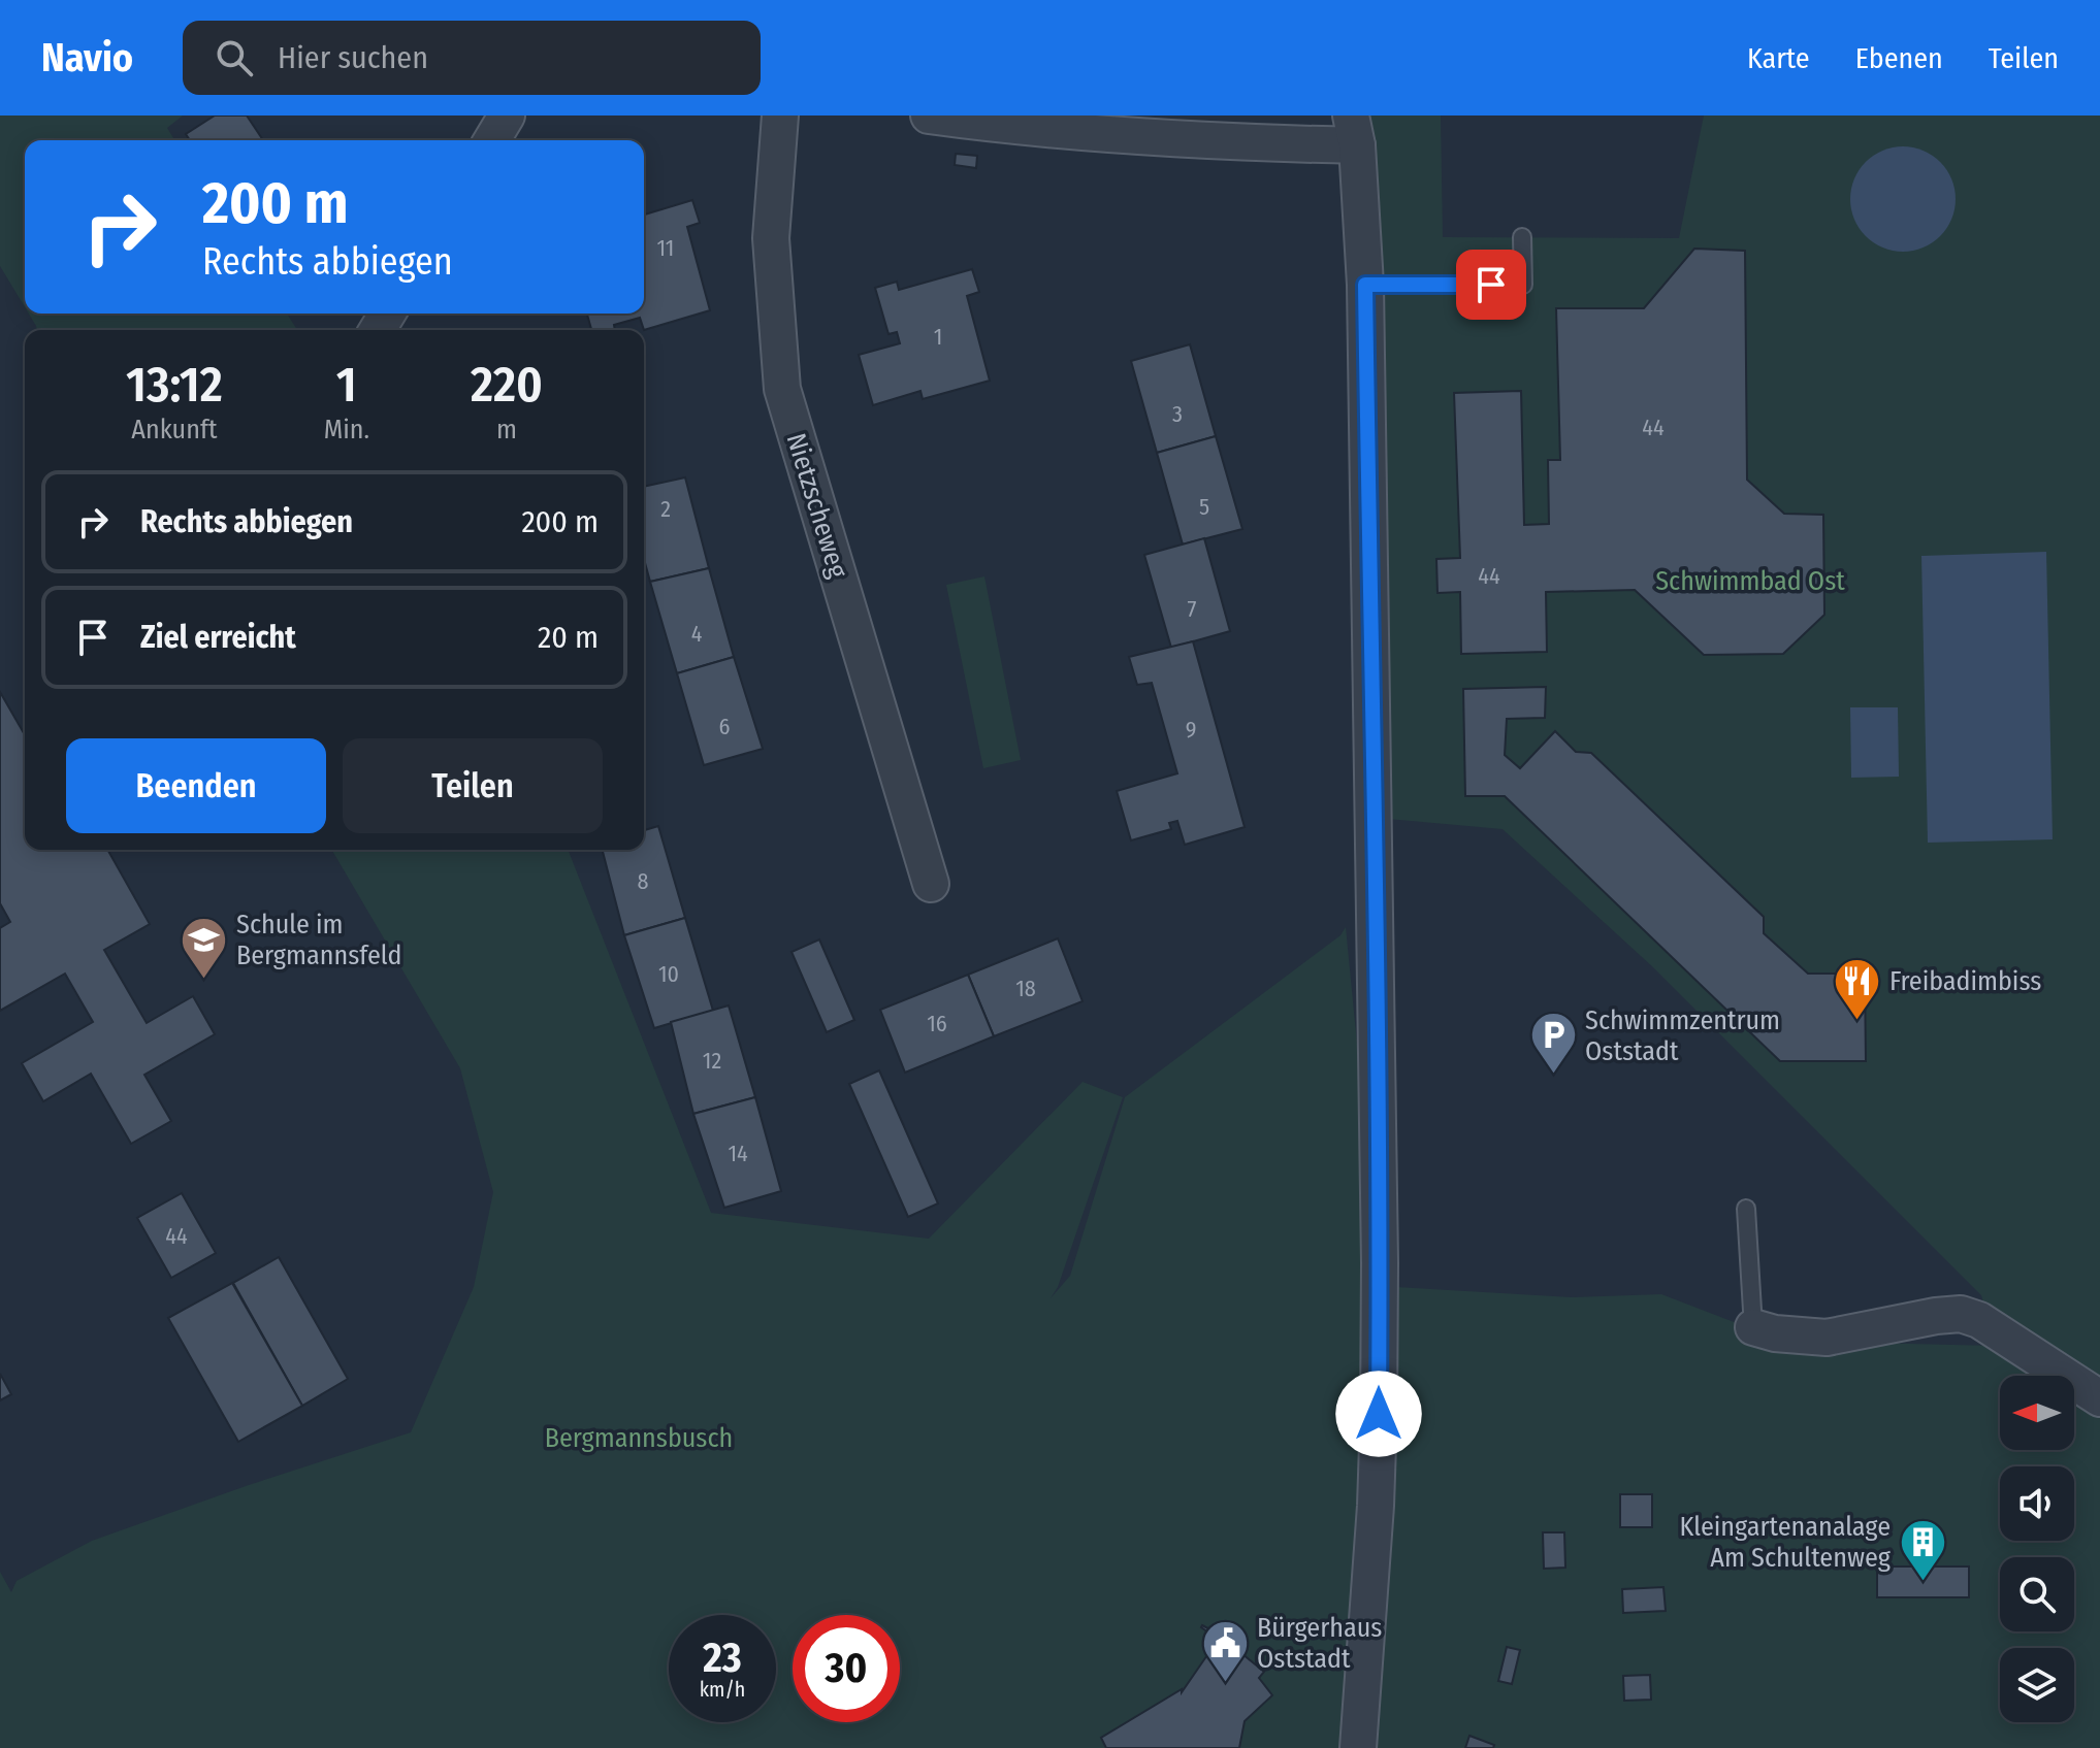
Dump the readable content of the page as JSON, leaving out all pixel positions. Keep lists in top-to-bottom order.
{
  "streets": {
    "street": ["Nietzscheweg"]
  },
  "parks": ["Schwimmbad Ost", "Bergmannsbusch"],
  "places": {
    "school or university": ["Schule im Bergmannsfeld"],
    "restaurant": ["Freibadimbiss"],
    "parking": ["Schwimmzentrum Oststadt"],
    "building": ["Kleingartenanalage Am Schultenweg"],
    "public building": ["Bürgerhaus Oststadt"]
  },
  "house_numbers": [
    "11",
    "1",
    "3",
    "44",
    "5",
    "2",
    "44",
    "7",
    "4",
    "6",
    "9",
    "8",
    "10",
    "18",
    "16",
    "12",
    "14",
    "44"
  ],
  "north": "left",
  "page": {
    "header": "Navio",
    "search": "Hier suchen",
    "nav": ["Karte", "Ebenen", "Teilen"],
    "turn": ["200 m", "Rechts abbiegen"],
    "eta": [
      "13:12",
      "Ankunft",
      "1",
      "Min.",
      "220",
      "m"
    ],
    "list": [
      {
        "name": "Rechts abbiegen",
        "value": "200 m"
      },
      {
        "name": "Ziel erreicht",
        "value": "20 m"
      }
    ],
    "buttons": ["Beenden", "Teilen"],
    "speed": "23 km/h",
    "limit": "30"
  }
}
